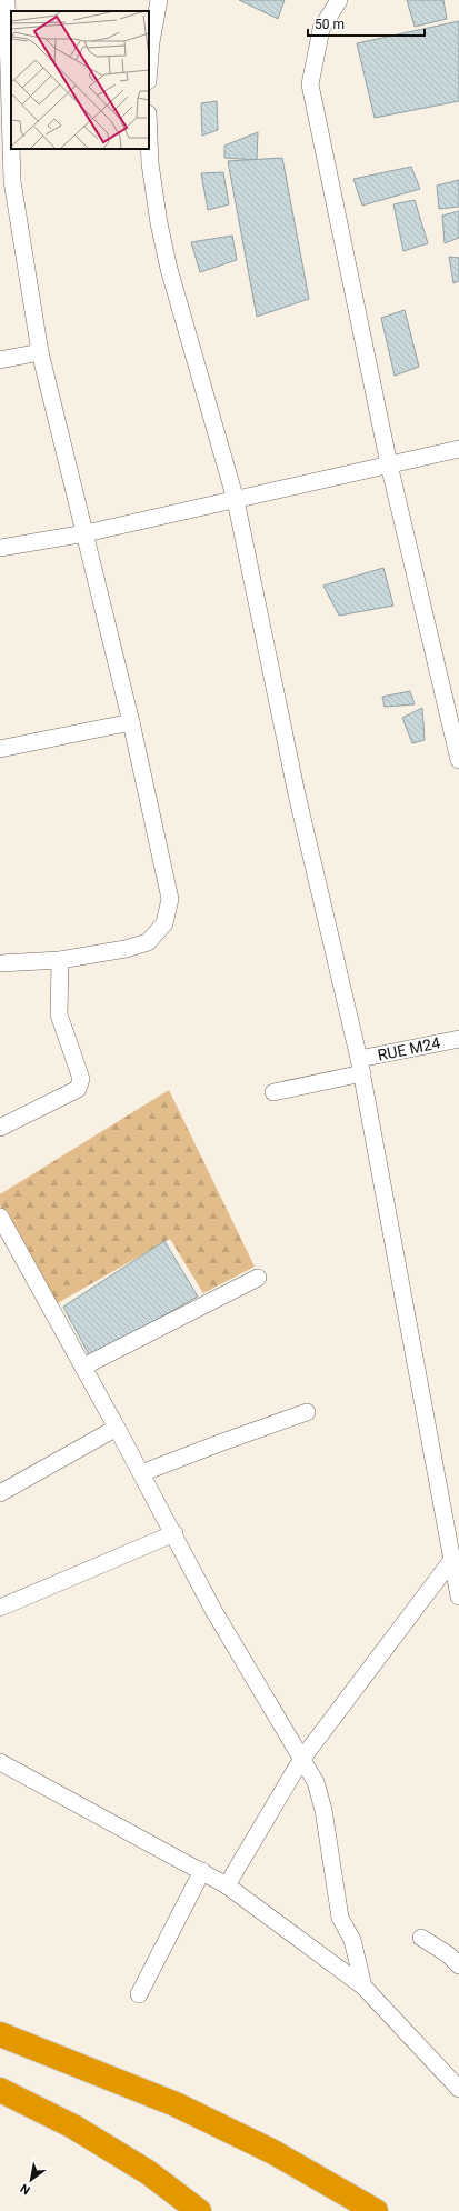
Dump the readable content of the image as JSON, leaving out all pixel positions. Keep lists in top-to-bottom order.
{
  "streets": {
    "street": ["RUE M24"]
  },
  "scale_bar": "50 m",
  "north": "bottom left"
}
